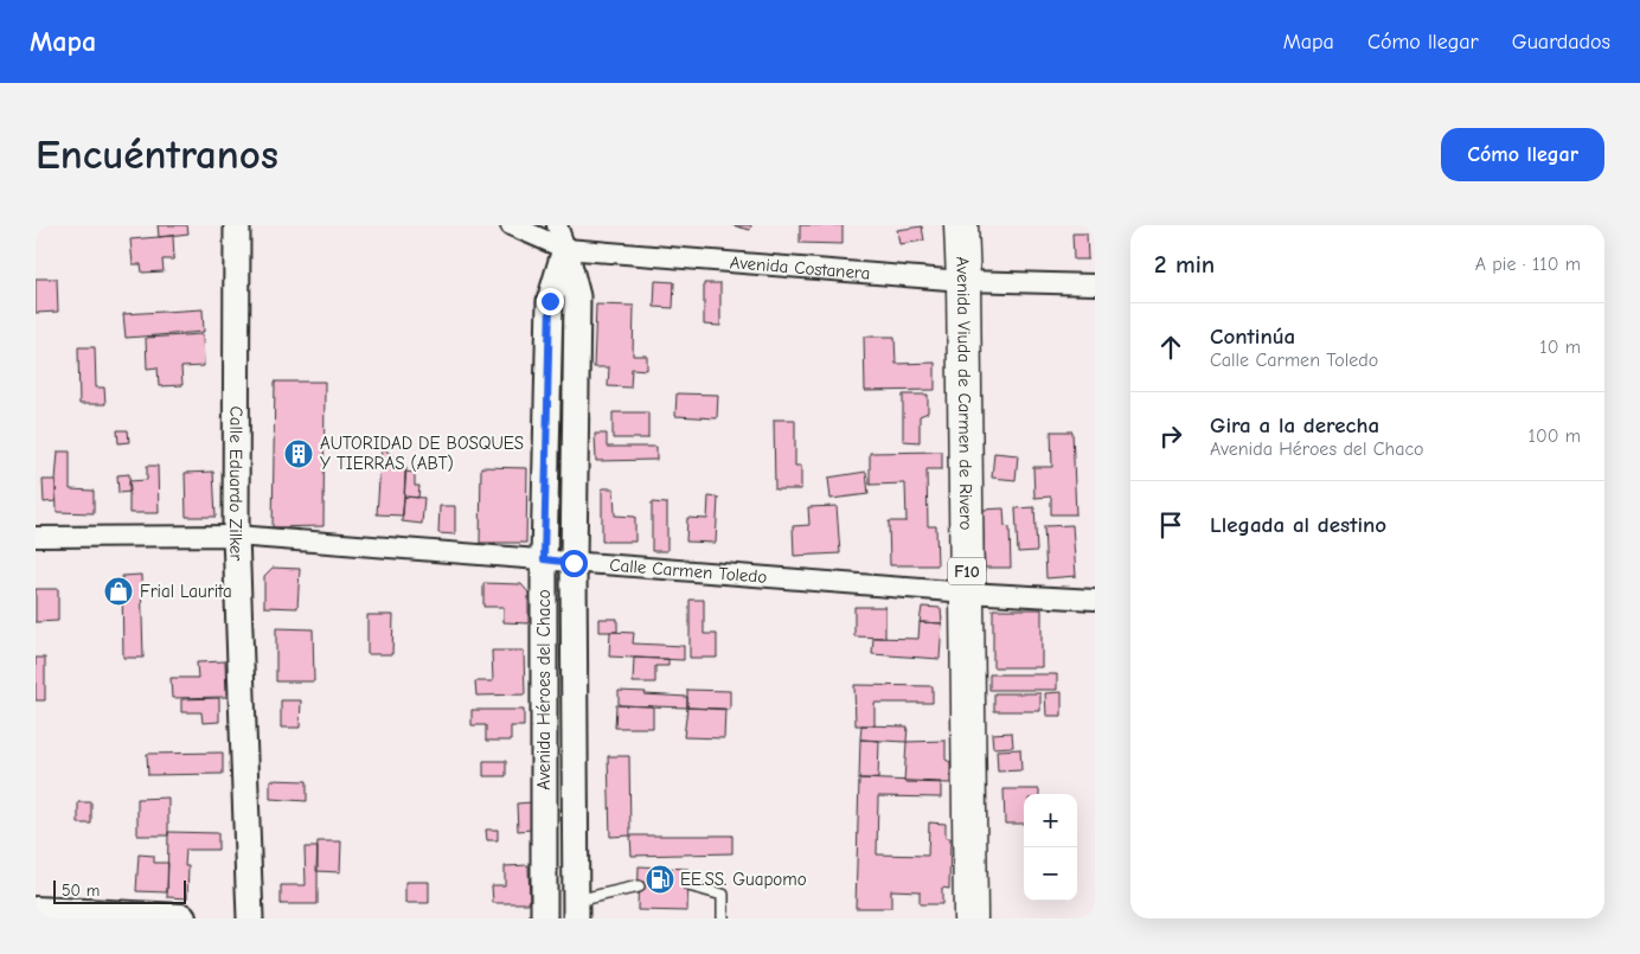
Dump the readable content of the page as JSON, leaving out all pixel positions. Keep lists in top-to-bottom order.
{
  "streets": {
    "highway": ["Avenida Viuda de Carmen de Rivero", "F10"],
    "street": [
      "Avenida Costanera",
      "Calle Eduardo Zilker",
      "Calle Carmen Toledo",
      "Avenida Héroes del Chaco"
    ]
  },
  "crossings": [
    ["Avenida Costanera", "Avenida Viuda de Carmen de Rivero"],
    ["Avenida Costanera", "Avenida Héroes del Chaco"],
    ["Avenida Viuda de Carmen de Rivero", "Calle Carmen Toledo"],
    ["Calle Eduardo Zilker", "Calle Carmen Toledo"],
    ["Calle Carmen Toledo", "Avenida Héroes del Chaco"]
  ],
  "places": {
    "building": ["AUTORIDAD DE BOSQUES Y TIERRAS (ABT)"],
    "shop": ["Frial Laurita"],
    "fuel station": ["EE.SS. Guapomo"]
  },
  "scale_bar": "50 m",
  "page": {
    "header": "Mapa",
    "nav": ["Mapa", "Cómo llegar", "Guardados"],
    "buttons": "Cómo llegar",
    "title": "Encuéntranos",
    "heading": ["2 min", "A pie · 110 m"],
    "list": [
      ["Continúa", "Calle Carmen Toledo", "10 m"],
      ["Gira a la derecha", "Avenida Héroes del Chaco", "100 m"],
      "Llegada al destino"
    ],
    "map_buttons": ["+", "−"],
    "scale": "50 m"
  }
}
